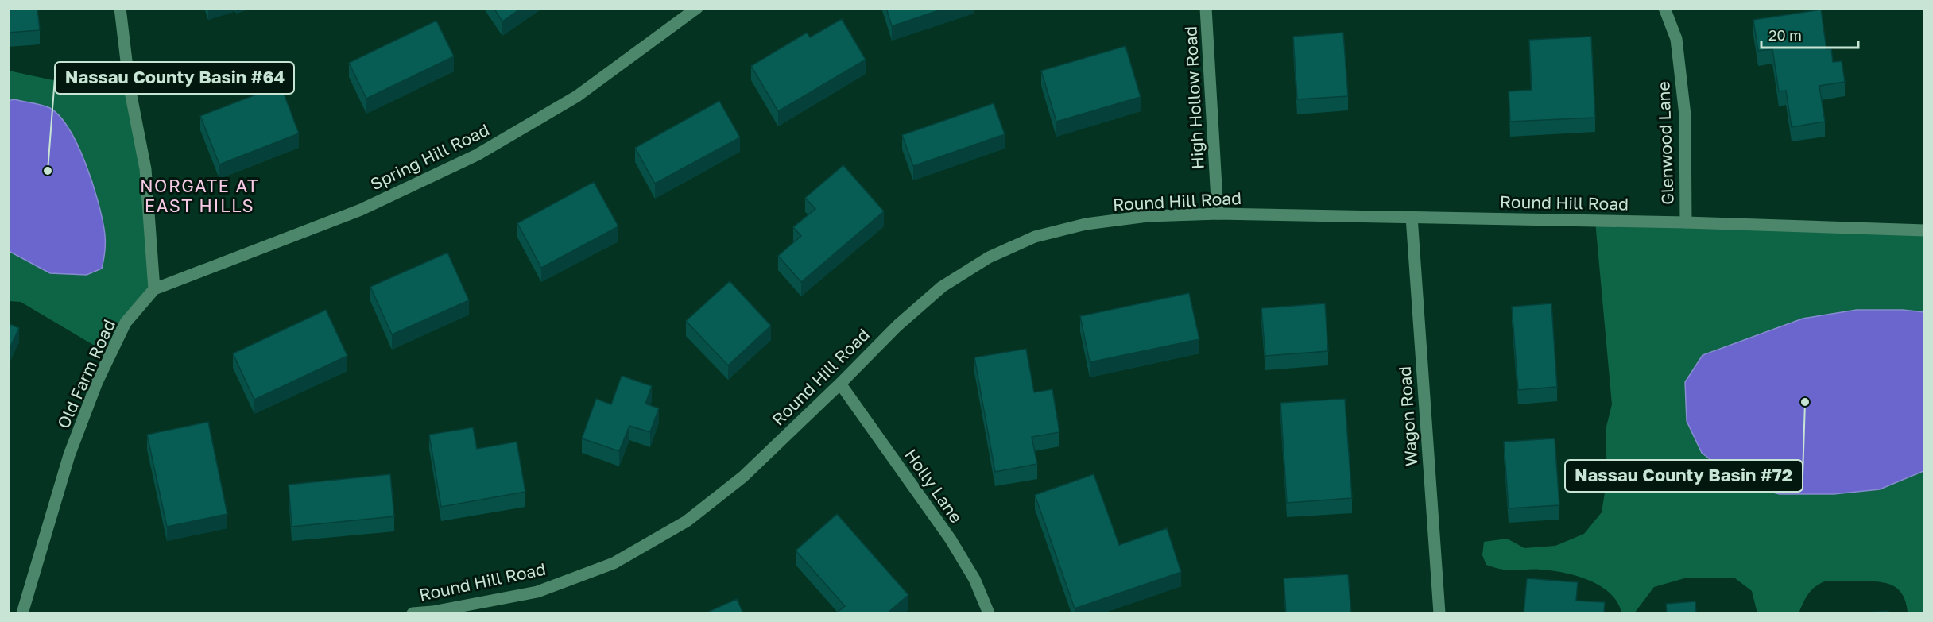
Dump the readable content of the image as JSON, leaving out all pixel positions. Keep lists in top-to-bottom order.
{
  "streets": {
    "street": [
      "High Hollow Road",
      "Glenwood Lane",
      "Spring Hill Road",
      "Round Hill Road",
      "Old Farm Road",
      "Wagon Road",
      "Holly Lane"
    ]
  },
  "crossings": [
    ["High Hollow Road", "Round Hill Road"],
    ["Glenwood Lane", "Round Hill Road"],
    ["Spring Hill Road", "Old Farm Road"],
    ["Round Hill Road", "Wagon Road"],
    ["Round Hill Road", "Holly Lane"]
  ],
  "districts": ["NORGATE AT EAST HILLS"],
  "places": ["Nassau County Basin #64", "Nassau County Basin #72"],
  "scale_bar": "20 m"
}
